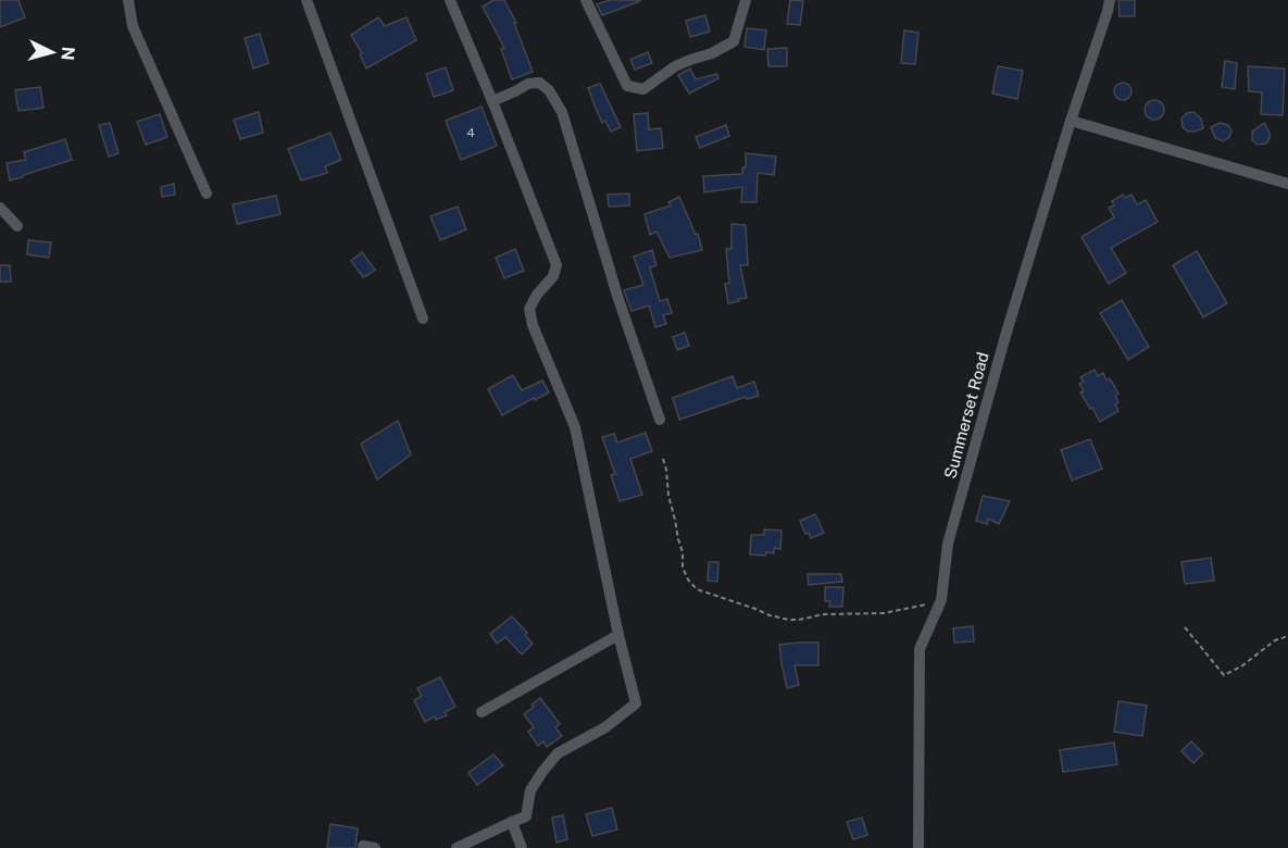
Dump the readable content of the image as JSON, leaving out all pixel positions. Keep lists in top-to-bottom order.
{
  "streets": {
    "street": ["Summerset Road"]
  },
  "house_numbers": ["4"],
  "north": "right"
}
